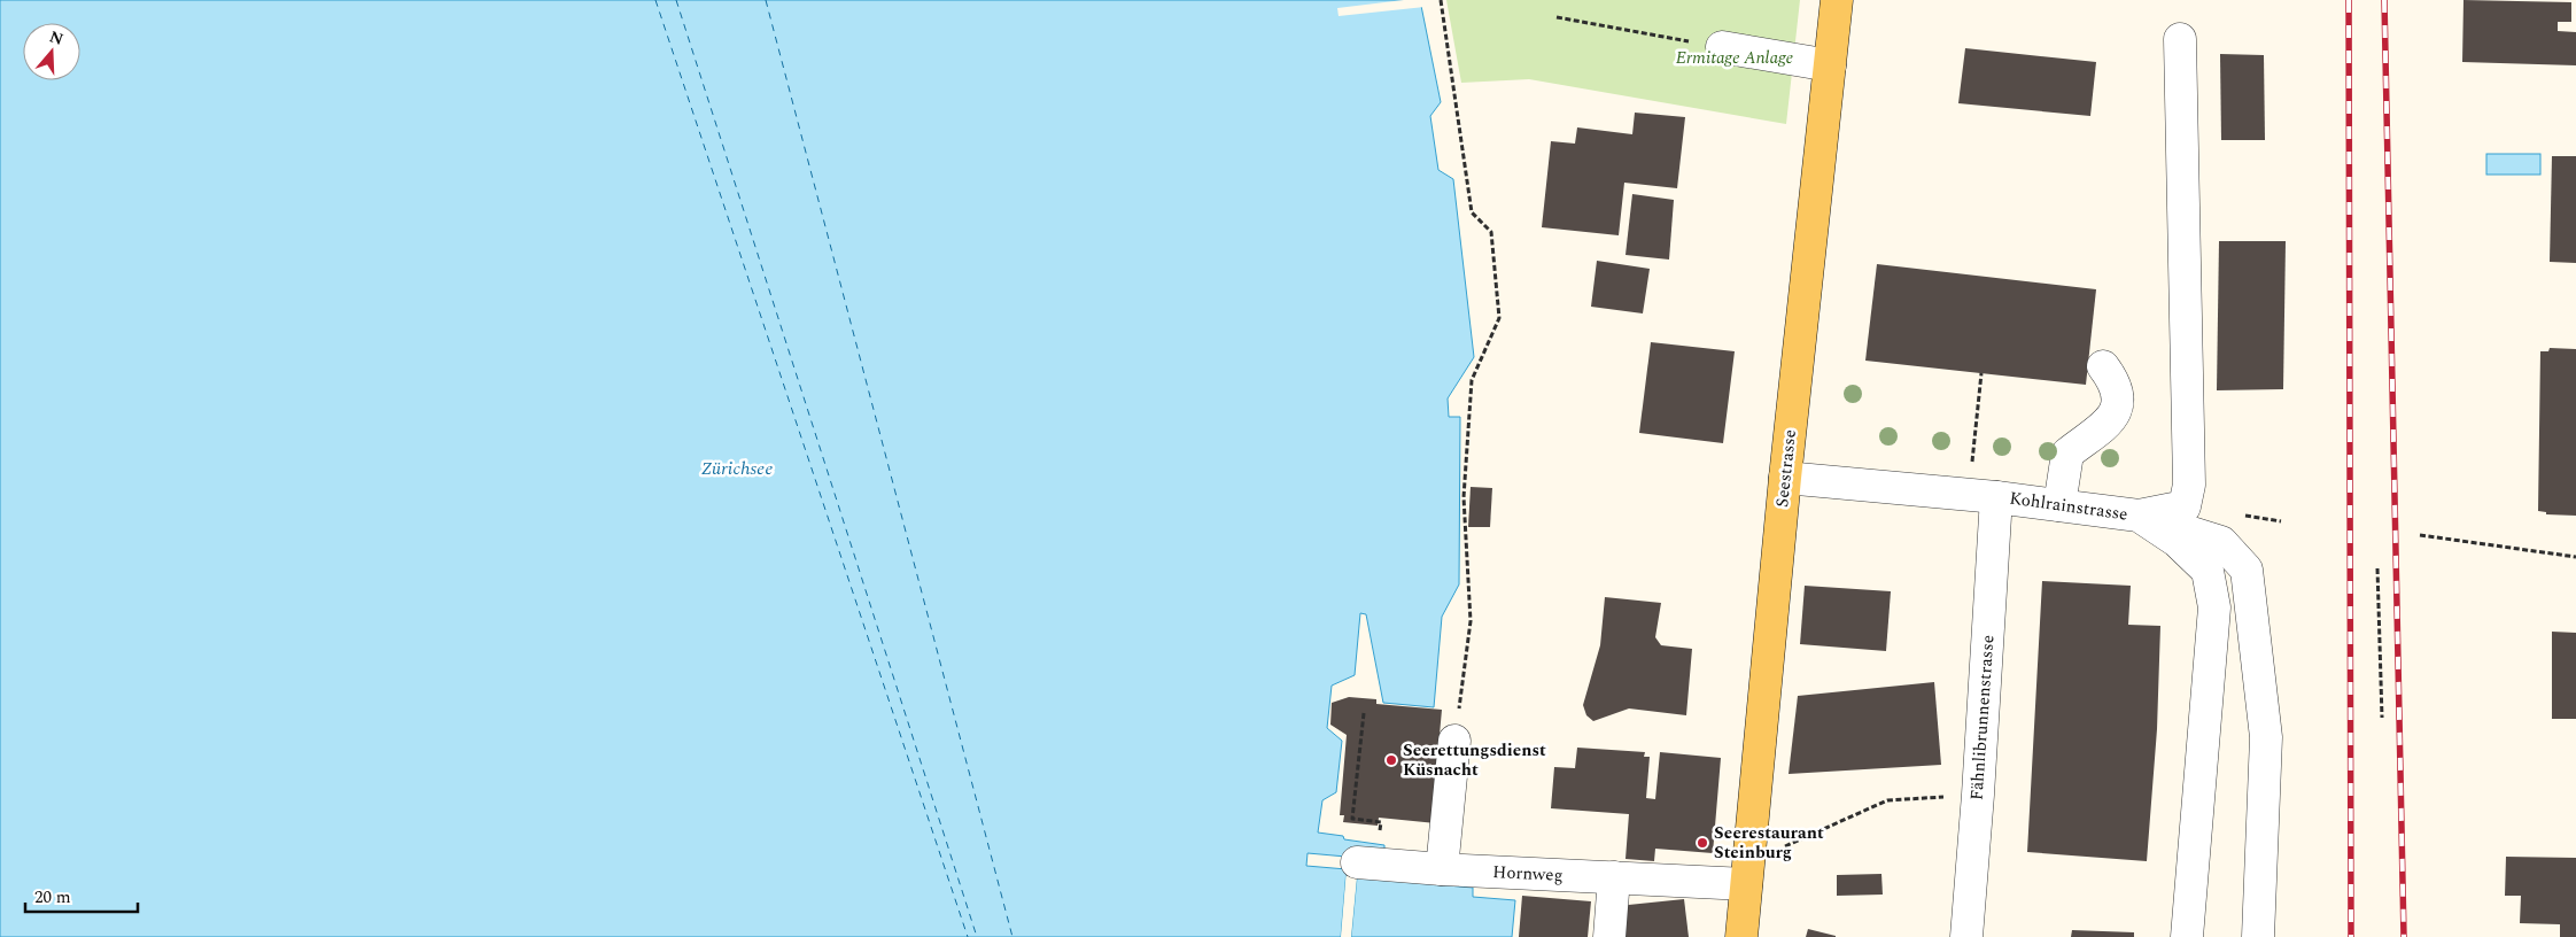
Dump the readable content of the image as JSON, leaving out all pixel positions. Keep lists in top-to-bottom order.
{
  "streets": {
    "main road": ["Seestrasse"],
    "street": ["Kohlrainstrasse", "Fähnlibrunnenstrasse", "Hornweg"]
  },
  "crossings": [
    ["Seestrasse", "Kohlrainstrasse"],
    ["Seestrasse", "Hornweg"],
    ["Kohlrainstrasse", "Fähnlibrunnenstrasse"]
  ],
  "water": ["Zürichsee"],
  "parks": ["Ermitage Anlage"],
  "places": ["Seerettungsdienst Küsnacht", "Seerestaurant Steinburg"],
  "scale_bar": "20 m",
  "north": "top"
}
